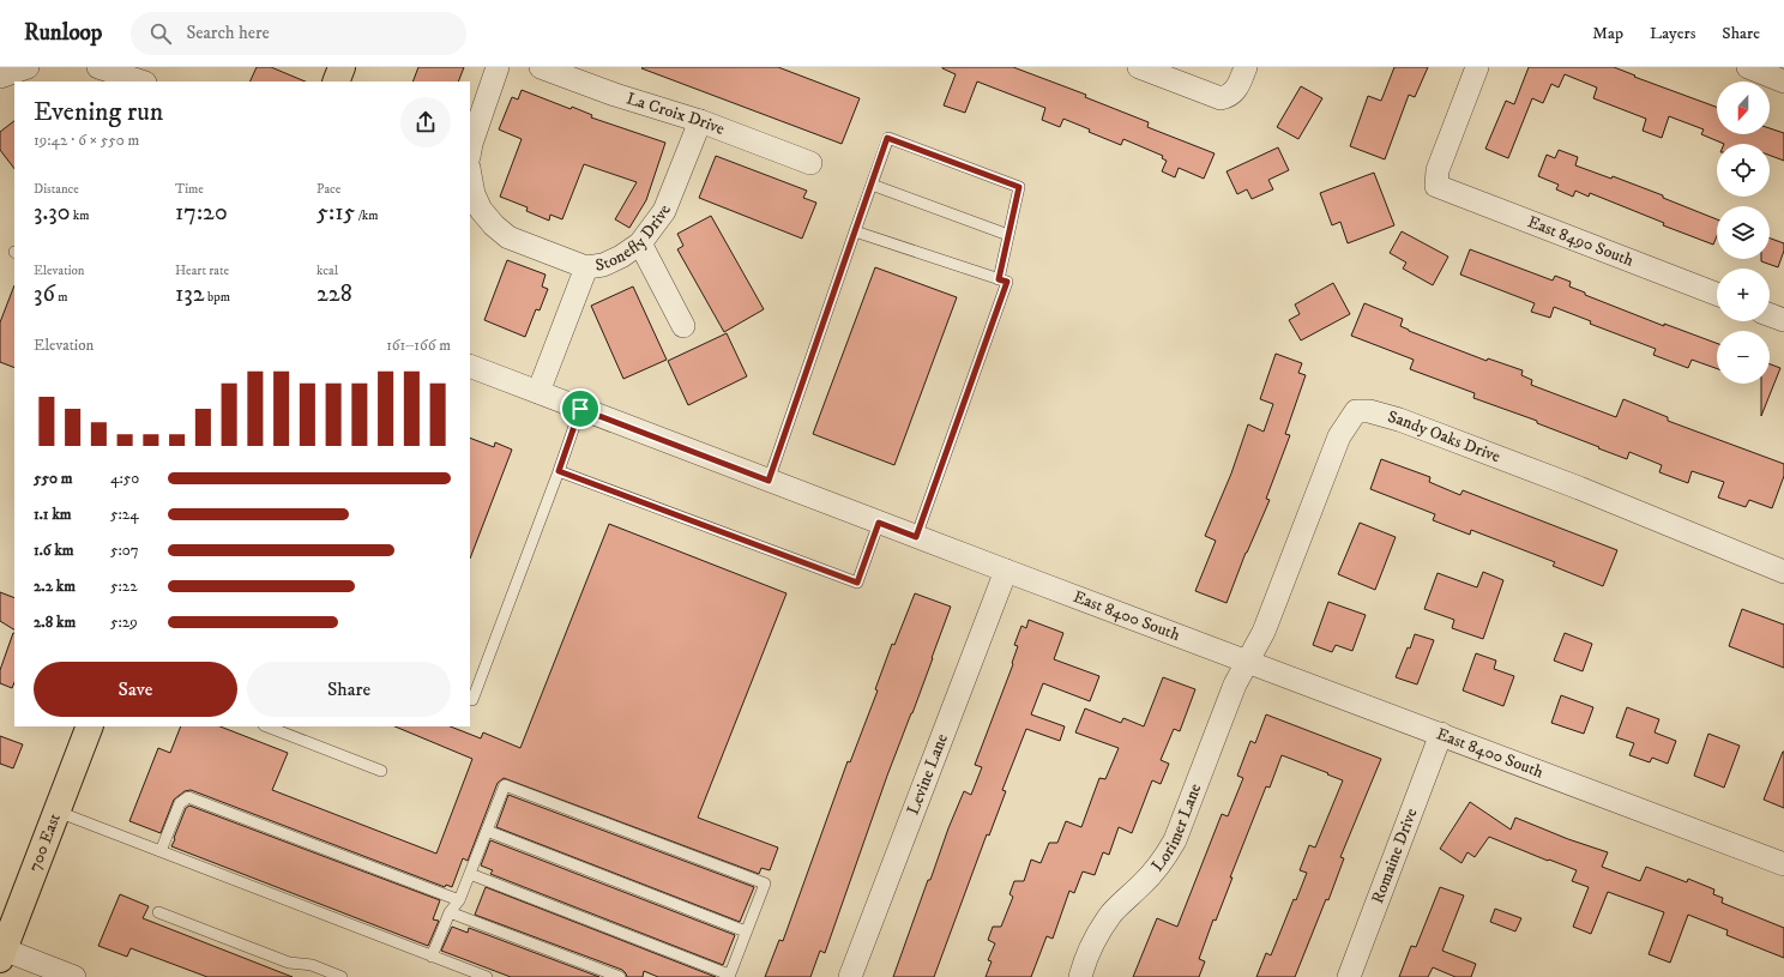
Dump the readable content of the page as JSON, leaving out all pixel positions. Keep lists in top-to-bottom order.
{
  "streets": {
    "main road": ["700 East"],
    "street": [
      "La Croix Drive",
      "Stonefly Drive",
      "East 8490 South",
      "Sandy Oaks Drive",
      "East 8400 South",
      "Levine Lane",
      "Lorimer Lane",
      "Romaine Drive"
    ]
  },
  "crossings": [
    ["La Croix Drive", "Stonefly Drive"],
    ["Sandy Oaks Drive", "East 8400 South"],
    ["Sandy Oaks Drive", "Lorimer Lane"],
    ["East 8400 South", "Levine Lane"],
    ["East 8400 South", "Lorimer Lane"],
    ["East 8400 South", "Romaine Drive"]
  ],
  "north": "bottom",
  "page": {
    "header": "Runloop",
    "search": "Search here",
    "nav": ["Map", "Layers", "Share"],
    "map_buttons": ["+", "−"],
    "heading": ["Evening run", "19:42 · 6 × 550 m"],
    "stats": [
      ["Distance", "3.30 km"],
      ["Time", "17:20"],
      ["Pace", "5:15 /km"],
      ["Elevation", "36 m"],
      ["Heart rate", "132 bpm"],
      ["kcal", "228"]
    ],
    "chart": ["Elevation", "161–166 m"],
    "list": [
      {
        "name": "550 m",
        "note": "4:50"
      },
      {
        "name": "1.1 km",
        "note": "5:24"
      },
      {
        "name": "1.6 km",
        "note": "5:07"
      },
      {
        "name": "2.2 km",
        "note": "5:22"
      },
      {
        "name": "2.8 km",
        "note": "5:29"
      }
    ],
    "buttons": ["Save", "Share"]
  }
}
